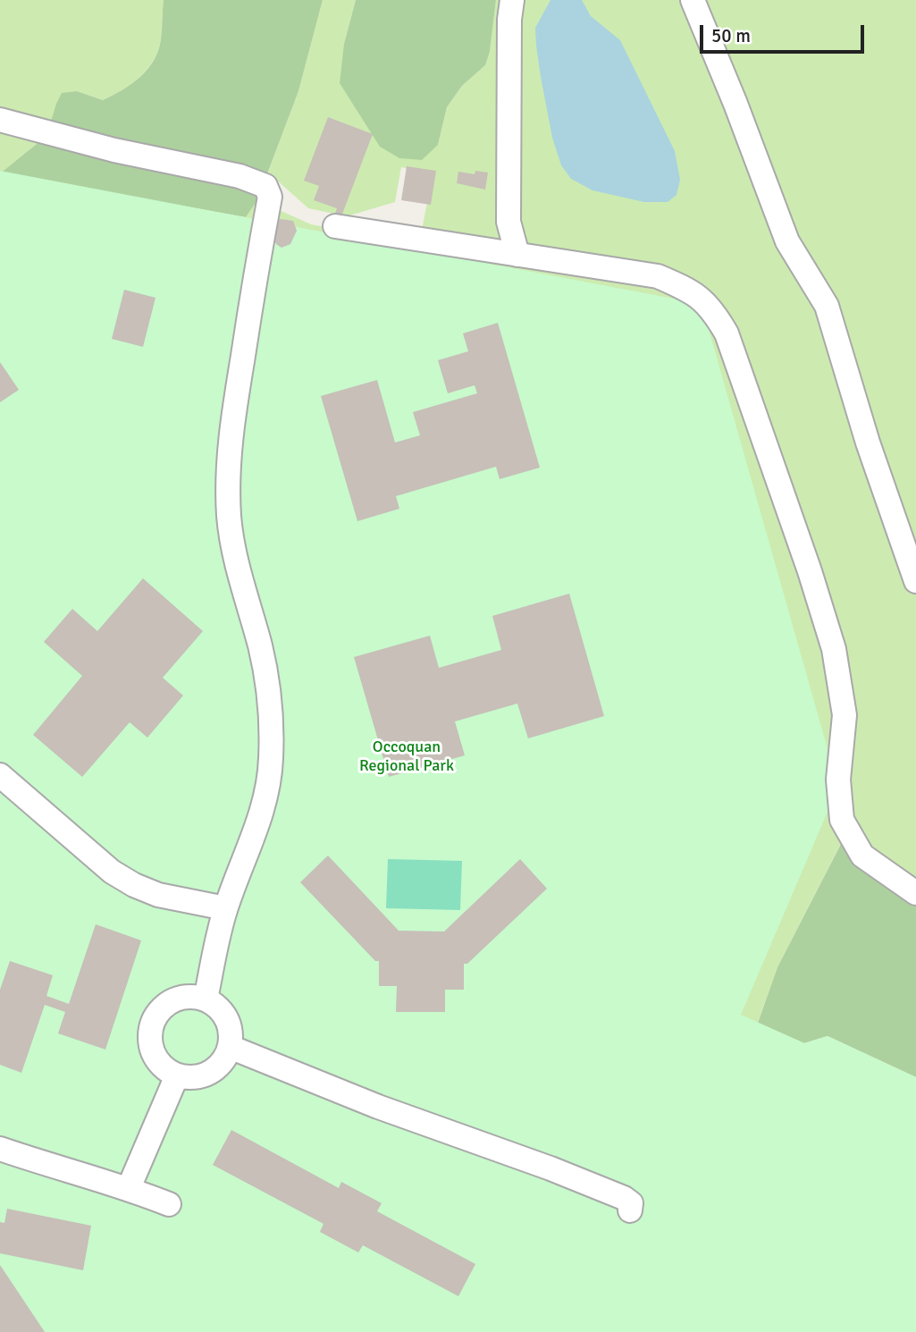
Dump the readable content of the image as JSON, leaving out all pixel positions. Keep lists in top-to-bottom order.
{
  "parks": ["Occoquan Regional Park"],
  "scale_bar": "50 m"
}
